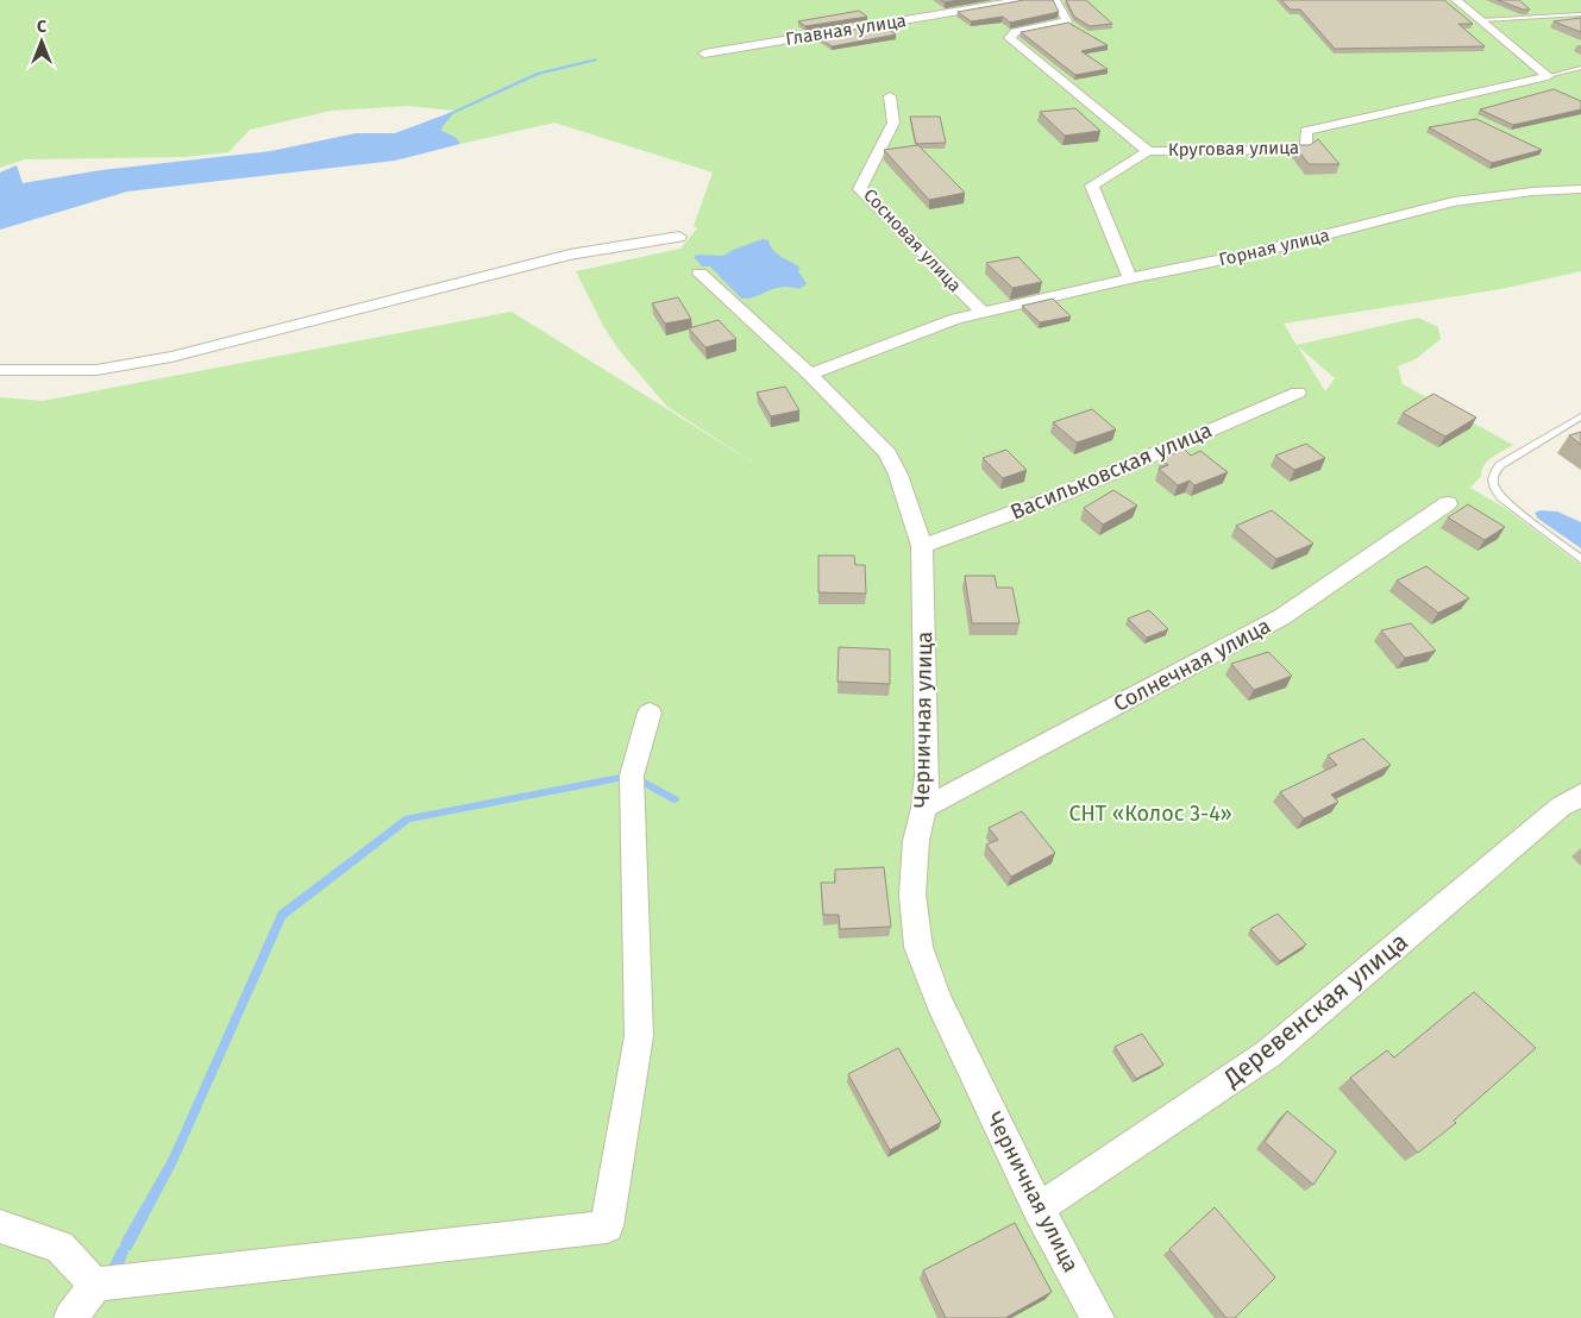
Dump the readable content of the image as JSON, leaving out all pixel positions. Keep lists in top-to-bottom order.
{
  "streets": {
    "street": [
      "Главная улица",
      "Круговая улица",
      "Сосновая улица",
      "Горная улица",
      "Васильковская улица",
      "Солнечная улица",
      "Черничная улица",
      "Деревенская улица"
    ]
  },
  "crossings": [
    ["Сосновая улица", "Горная улица"],
    ["Васильковская улица", "Черничная улица"],
    ["Солнечная улица", "Черничная улица"],
    ["Черничная улица", "Деревенская улица"]
  ],
  "parks": ["СНТ «Колос 3-4»"],
  "north": "top"
}
